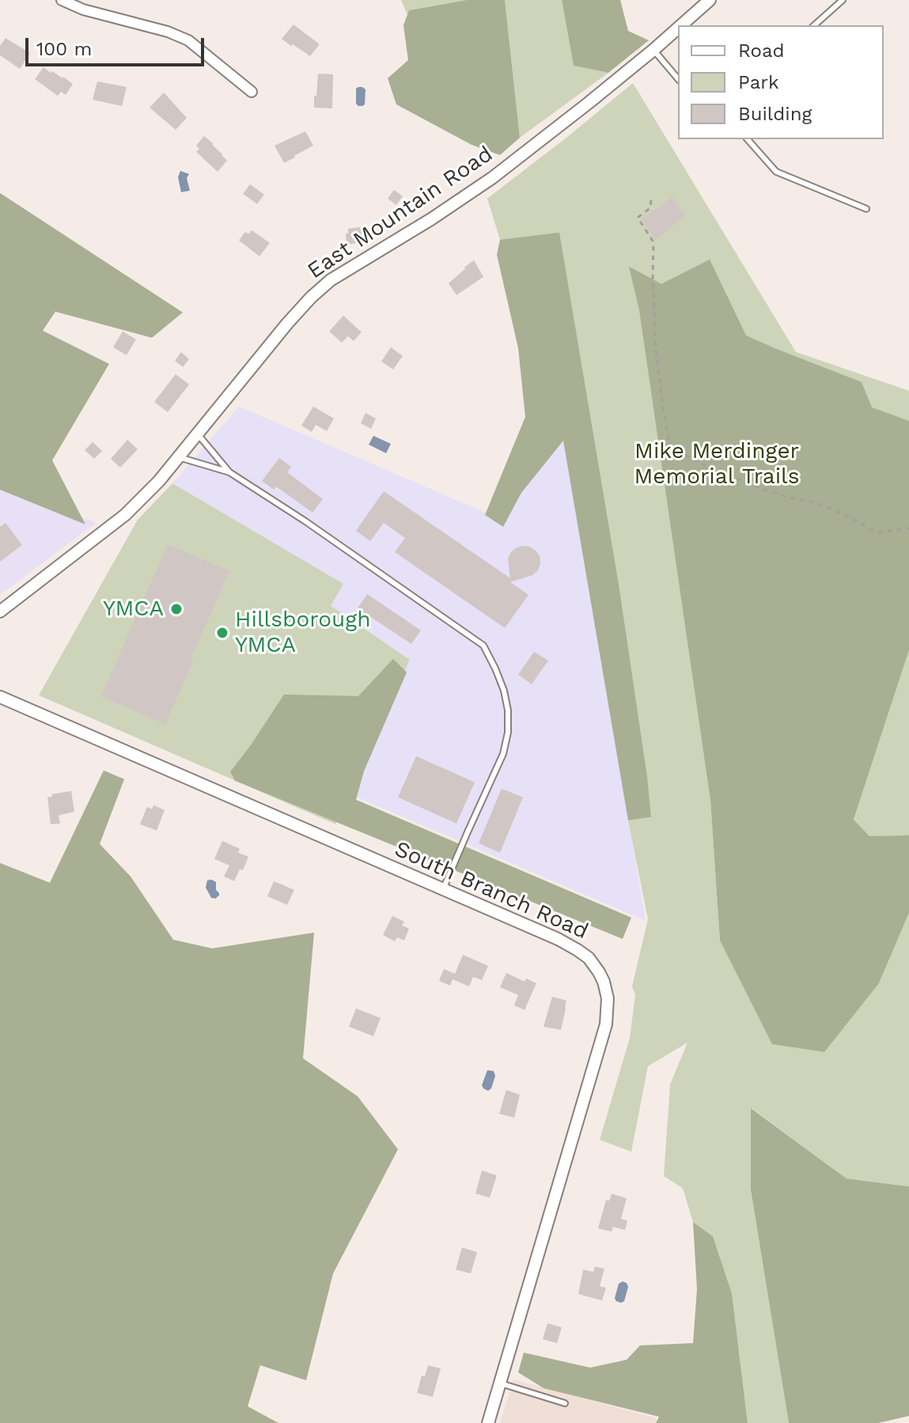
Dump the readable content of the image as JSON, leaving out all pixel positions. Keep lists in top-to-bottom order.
{
  "streets": {
    "street": ["East Mountain Road", "South Branch Road"]
  },
  "parks": ["Mike Merdinger Memorial Trails"],
  "places": ["YMCA", "Hillsborough YMCA"],
  "legend": ["Road", "Park", "Building"],
  "scale_bar": "100 m"
}
